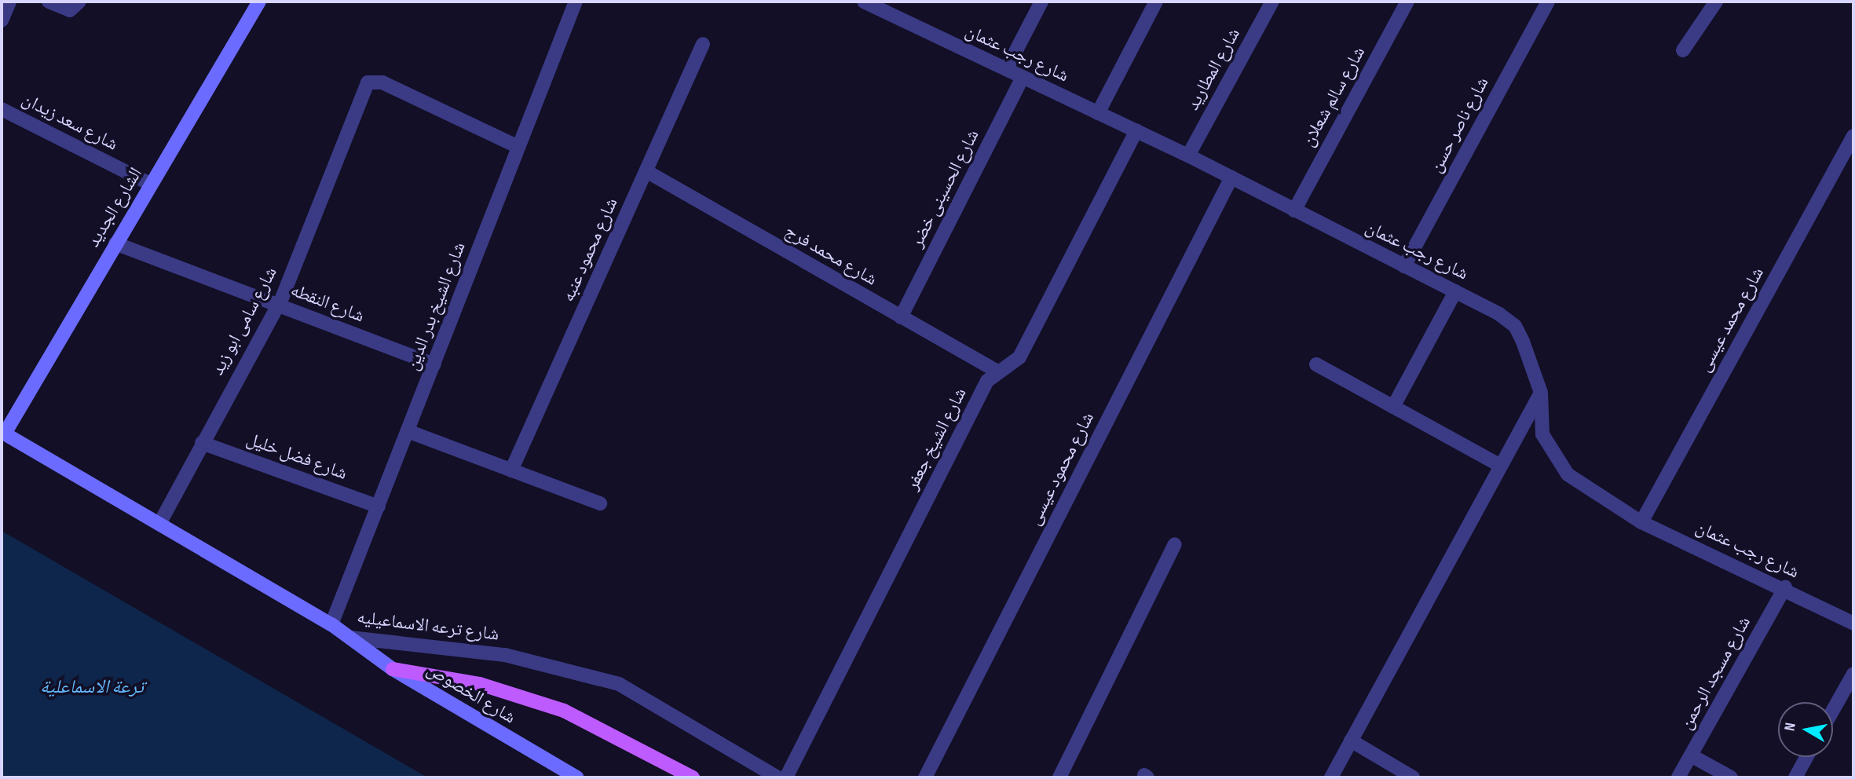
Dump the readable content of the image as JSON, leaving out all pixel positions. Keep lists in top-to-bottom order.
{
  "streets": {
    "main road": ["الشارع الجديد", "شارع ترعه الاسماعيليه", "شارع الخصوص"],
    "street": [
      "شارع رجب عثمان",
      "شارع المطاريد",
      "شارع سالم شعلان",
      "شارع سعد زيدان",
      "شارع ناصر حسن",
      "شارع الحسينى خضر",
      "شارع محمود عنبه",
      "شارع محمد فرج",
      "شارع النقطه",
      "شارع الشيخ بدر الدين",
      "شارع محمد عيسى",
      "شارع سامى ابو زيد",
      "شارع الشيخ جعفر",
      "شارع فضل خليل",
      "شارع محمود عيسى",
      "شارع مسجد الرحمن"
    ]
  },
  "crossings": [
    ["شارع رجب عثمان", "شارع المطاريد"],
    ["شارع رجب عثمان", "شارع سالم شعلان"],
    ["شارع رجب عثمان", "شارع ناصر حسن"],
    ["شارع رجب عثمان", "شارع الحسينى خضر"],
    ["شارع رجب عثمان", "شارع محمد عيسى"],
    ["شارع رجب عثمان", "شارع الشيخ جعفر"],
    ["شارع رجب عثمان", "شارع محمود عيسى"],
    ["شارع رجب عثمان", "شارع مسجد الرحمن"],
    ["شارع سعد زيدان", "الشارع الجديد"],
    ["شارع الحسينى خضر", "شارع محمد فرج"],
    ["الشارع الجديد", "شارع النقطه"],
    ["الشارع الجديد", "شارع ترعه الاسماعيليه"],
    ["شارع محمود عنبه", "شارع محمد فرج"],
    ["شارع محمد فرج", "شارع الشيخ جعفر"],
    ["شارع النقطه", "شارع الشيخ بدر الدين"],
    ["شارع النقطه", "شارع سامى ابو زيد"],
    ["شارع الشيخ بدر الدين", "شارع سامى ابو زيد"],
    ["شارع الشيخ بدر الدين", "شارع فضل خليل"],
    ["شارع الشيخ بدر الدين", "شارع ترعه الاسماعيليه"],
    ["شارع سامى ابو زيد", "شارع فضل خليل"],
    ["شارع سامى ابو زيد", "شارع ترعه الاسماعيليه"],
    ["شارع ترعه الاسماعيليه", "شارع الخصوص"]
  ],
  "water": ["ترعة الاسماعلية"],
  "north": "left"
}
